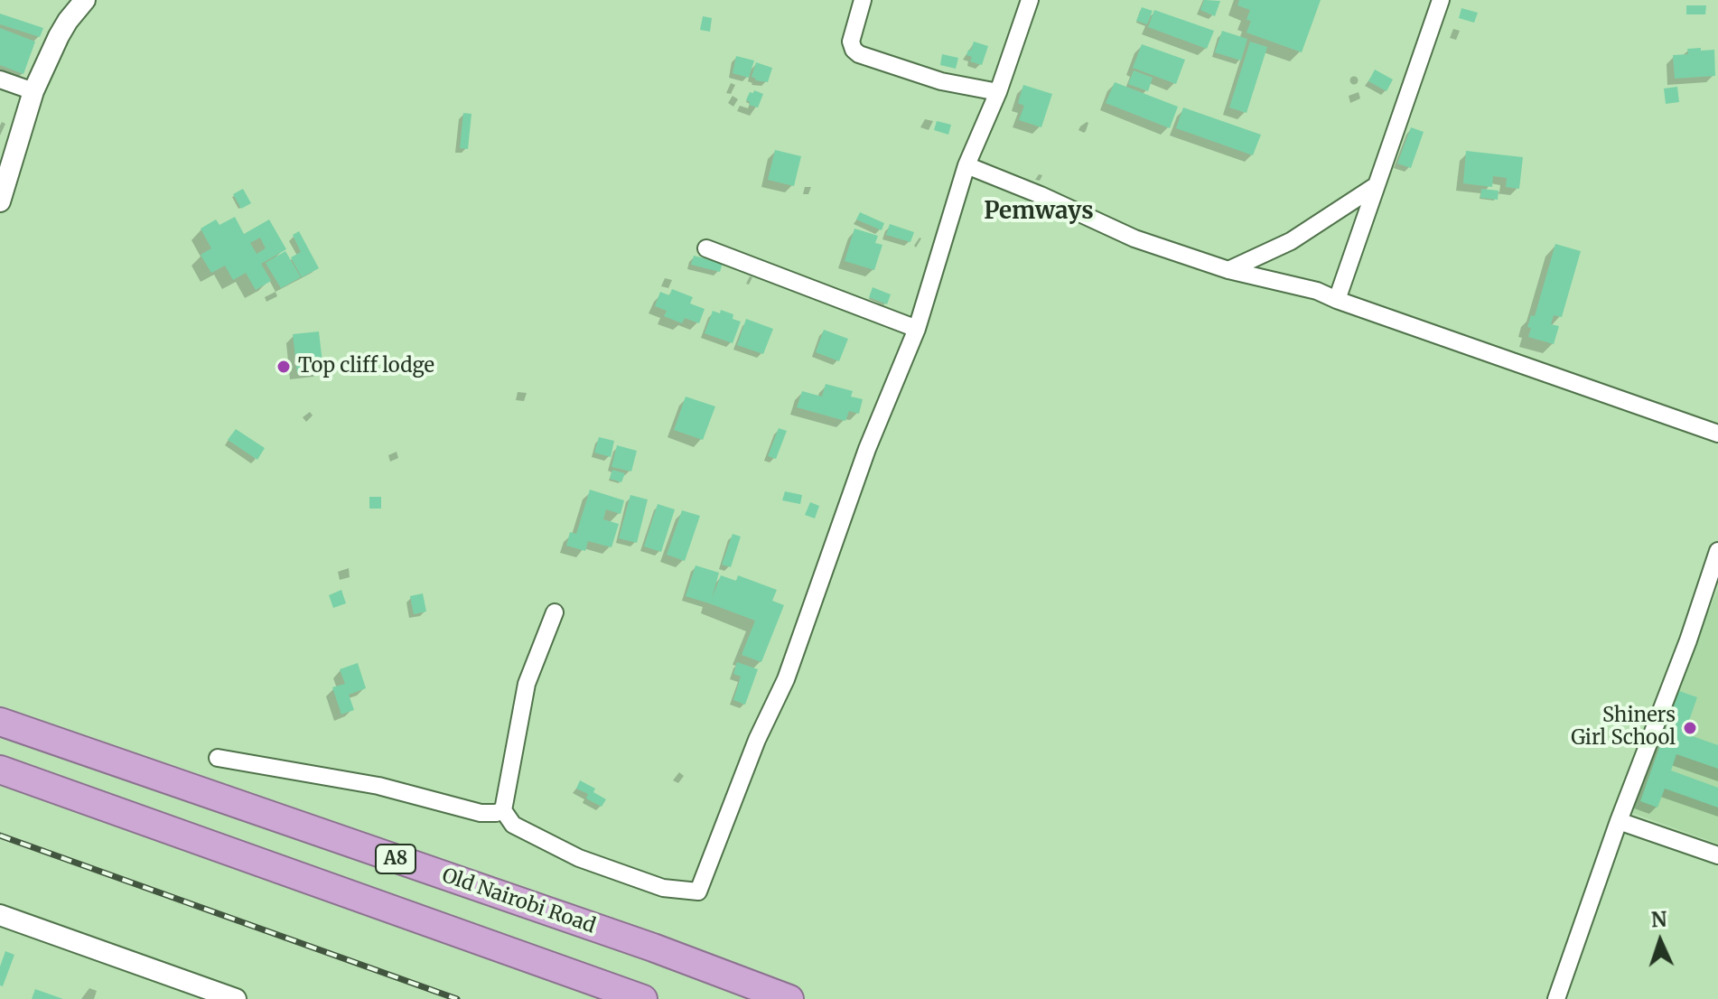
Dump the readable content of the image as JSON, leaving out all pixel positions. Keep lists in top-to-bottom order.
{
  "streets": {
    "highway": ["A8", "Old Nairobi Road"]
  },
  "districts": ["Pemways"],
  "places": ["Top cliff lodge", "Shiners Girl School"],
  "north": "top"
}
